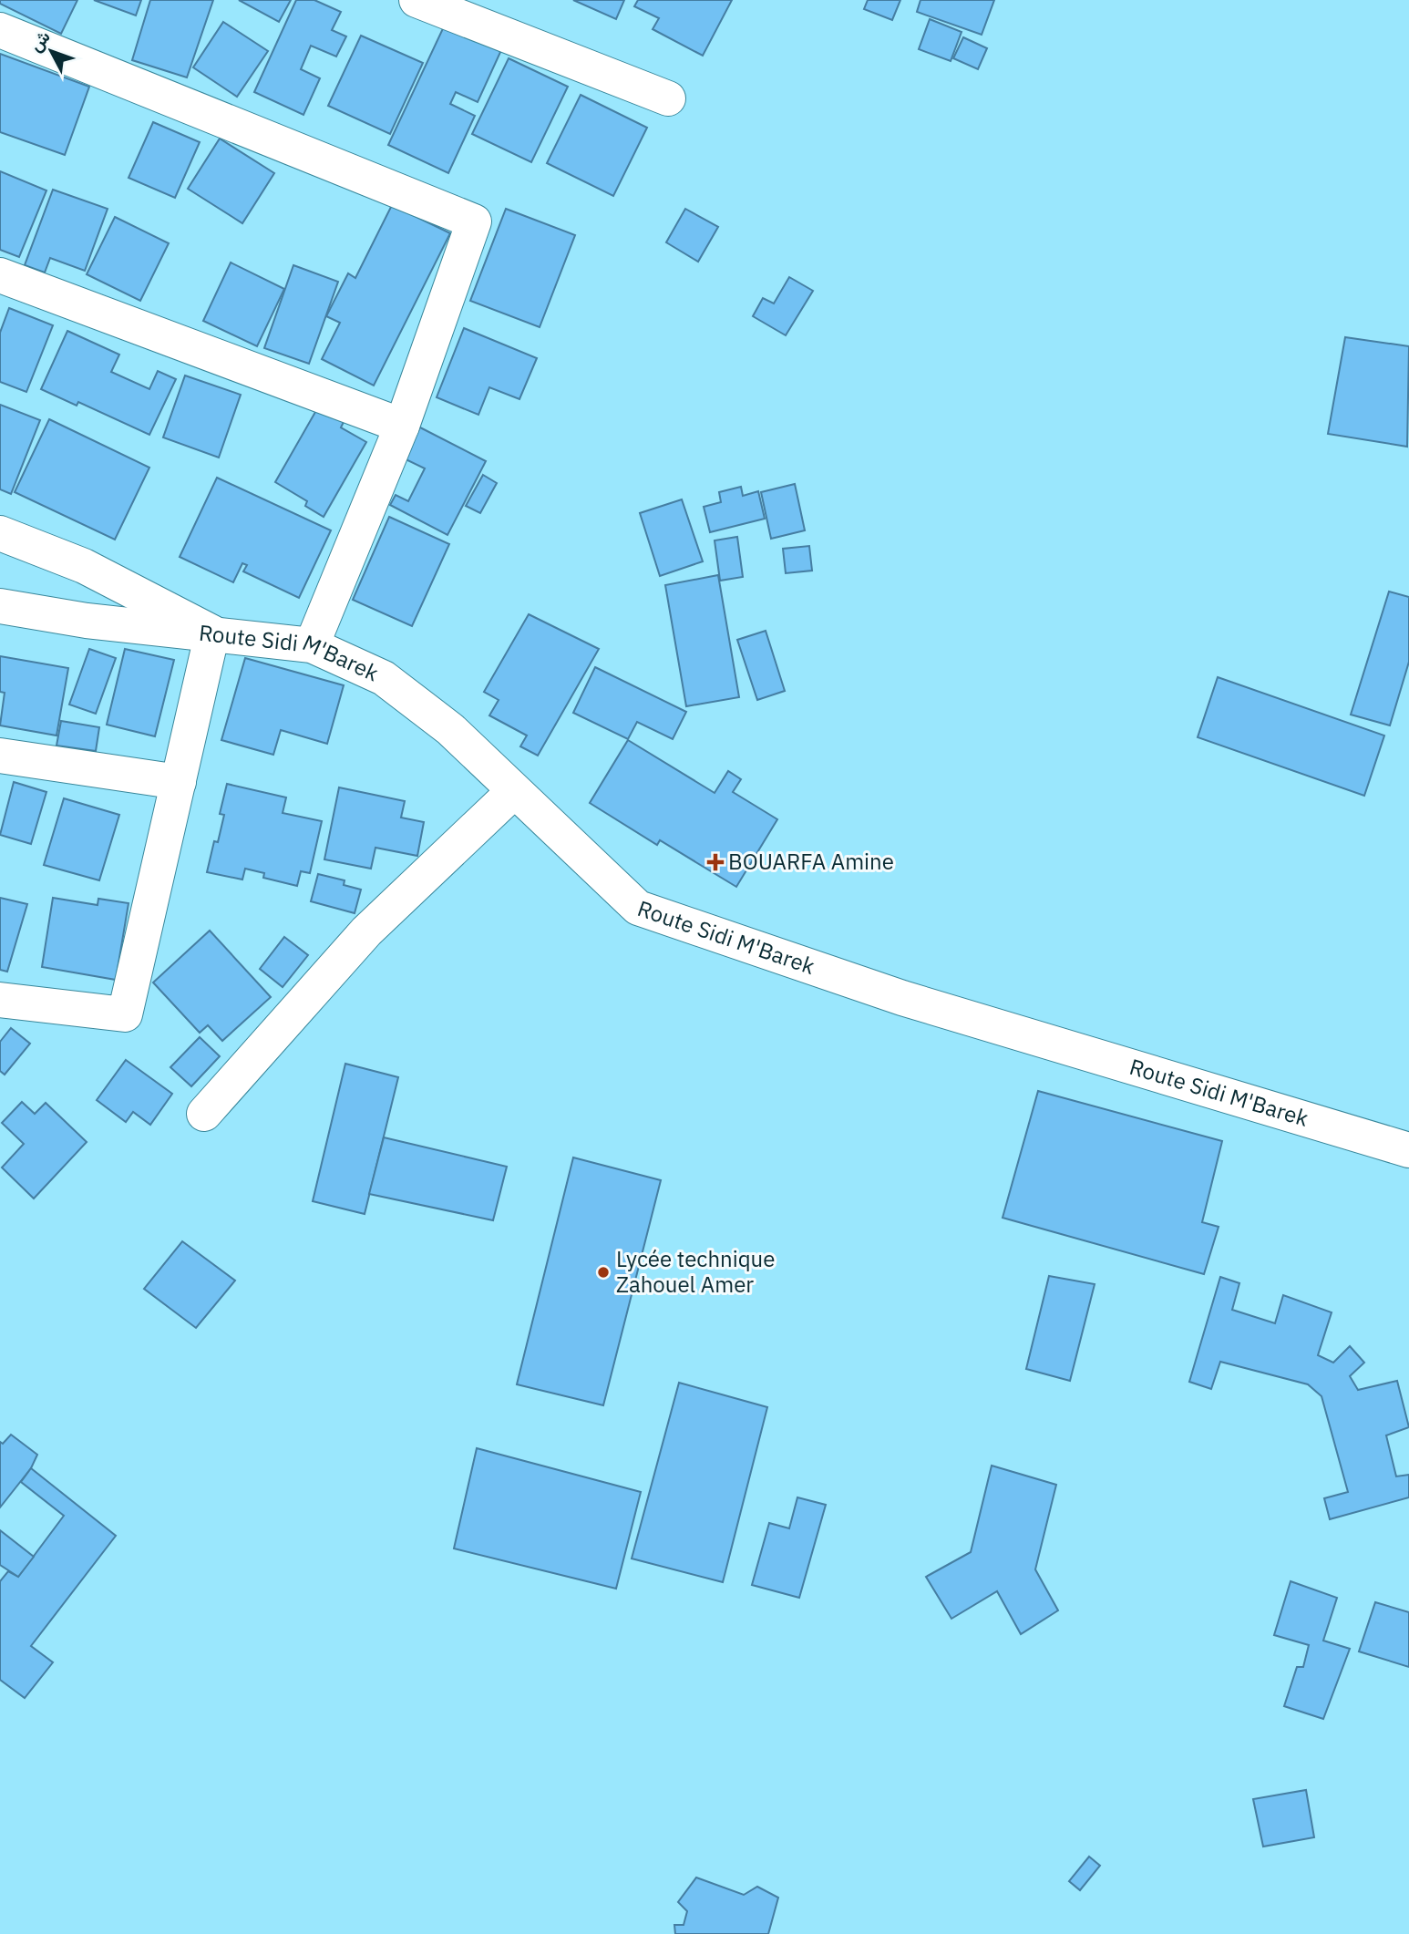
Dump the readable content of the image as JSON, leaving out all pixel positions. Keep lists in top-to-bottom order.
{
  "streets": {
    "street": ["Route Sidi M'Barek"]
  },
  "places": {
    "health": ["BOUARFA Amine"],
    "other": ["Lycée technique Zahouel Amer"]
  },
  "north": "top left"
}
